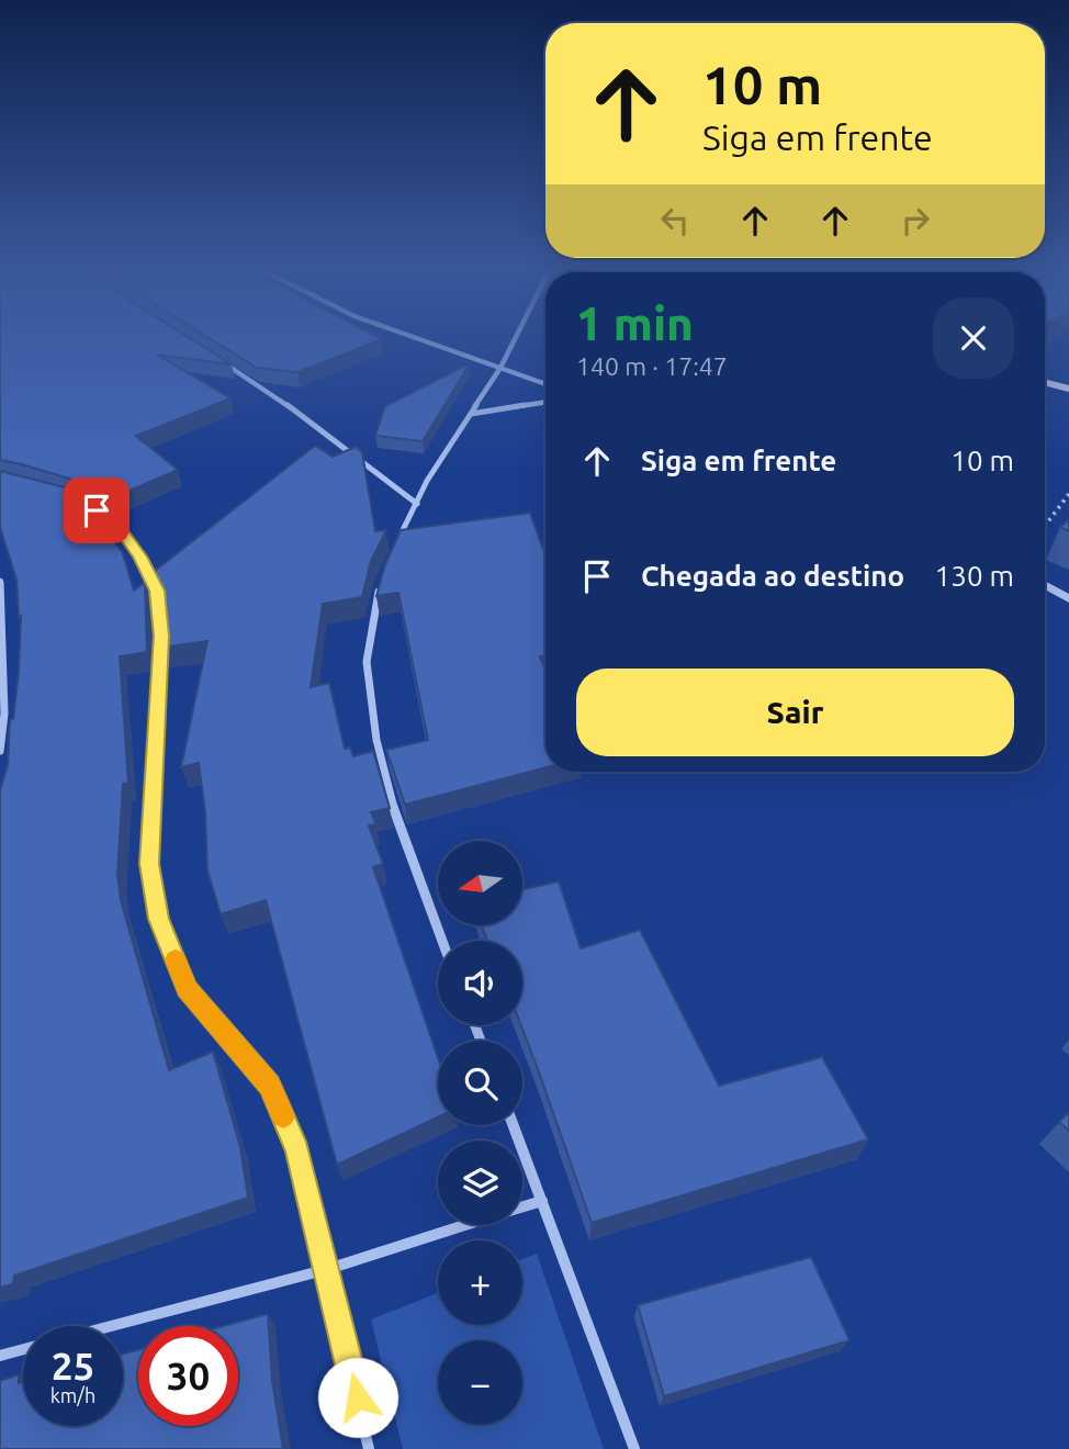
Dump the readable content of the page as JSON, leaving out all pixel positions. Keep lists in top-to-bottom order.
{
  "north": "left",
  "page": {
    "turn": ["10 m", "Siga em frente"],
    "heading": ["1 min", "140 m · 17:47"],
    "list": [
      {
        "name": "Siga em frente",
        "value": "10 m"
      },
      {
        "name": "Chegada ao destino",
        "value": "130 m"
      }
    ],
    "buttons": "Sair",
    "map_buttons": ["+", "−"],
    "speed": "25 km/h",
    "limit": "30"
  }
}
